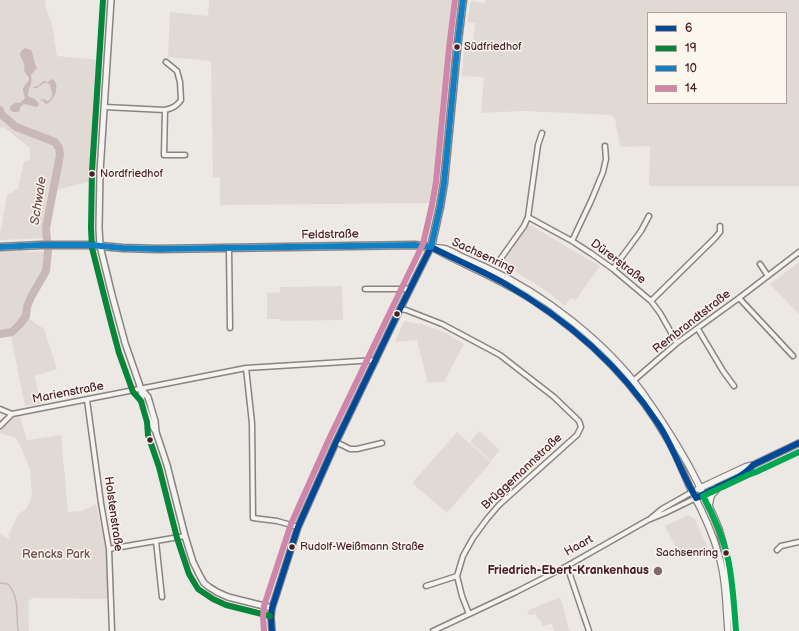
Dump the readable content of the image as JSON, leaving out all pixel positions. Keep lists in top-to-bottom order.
{
  "streets": {
    "main road": ["Feldstraße", "Sachsenring", "Haart"],
    "street": [
      "Dürerstraße",
      "Rembrandtstraße",
      "Marienstraße",
      "Brüggemannstraße",
      "Holstenstraße"
    ]
  },
  "crossings": [
    ["Feldstraße", "Sachsenring"],
    ["Sachsenring", "Rembrandtstraße"],
    ["Sachsenring", "Haart"],
    ["Dürerstraße", "Rembrandtstraße"],
    ["Marienstraße", "Holstenstraße"]
  ],
  "water": ["Schwale"],
  "parks": ["Rencks Park"],
  "places": [
    "Südfriedhof",
    "Nordfriedhof",
    "Rudolf-Weißmann Straße",
    "Sachsenring",
    "Friedrich-Ebert-Krankenhaus"
  ],
  "lines": [
    "transit line 19",
    "transit line 10",
    "transit line 14",
    "transit line 6"
  ],
  "legend": [
    "6",
    "19",
    "10",
    "14"
  ]
}
